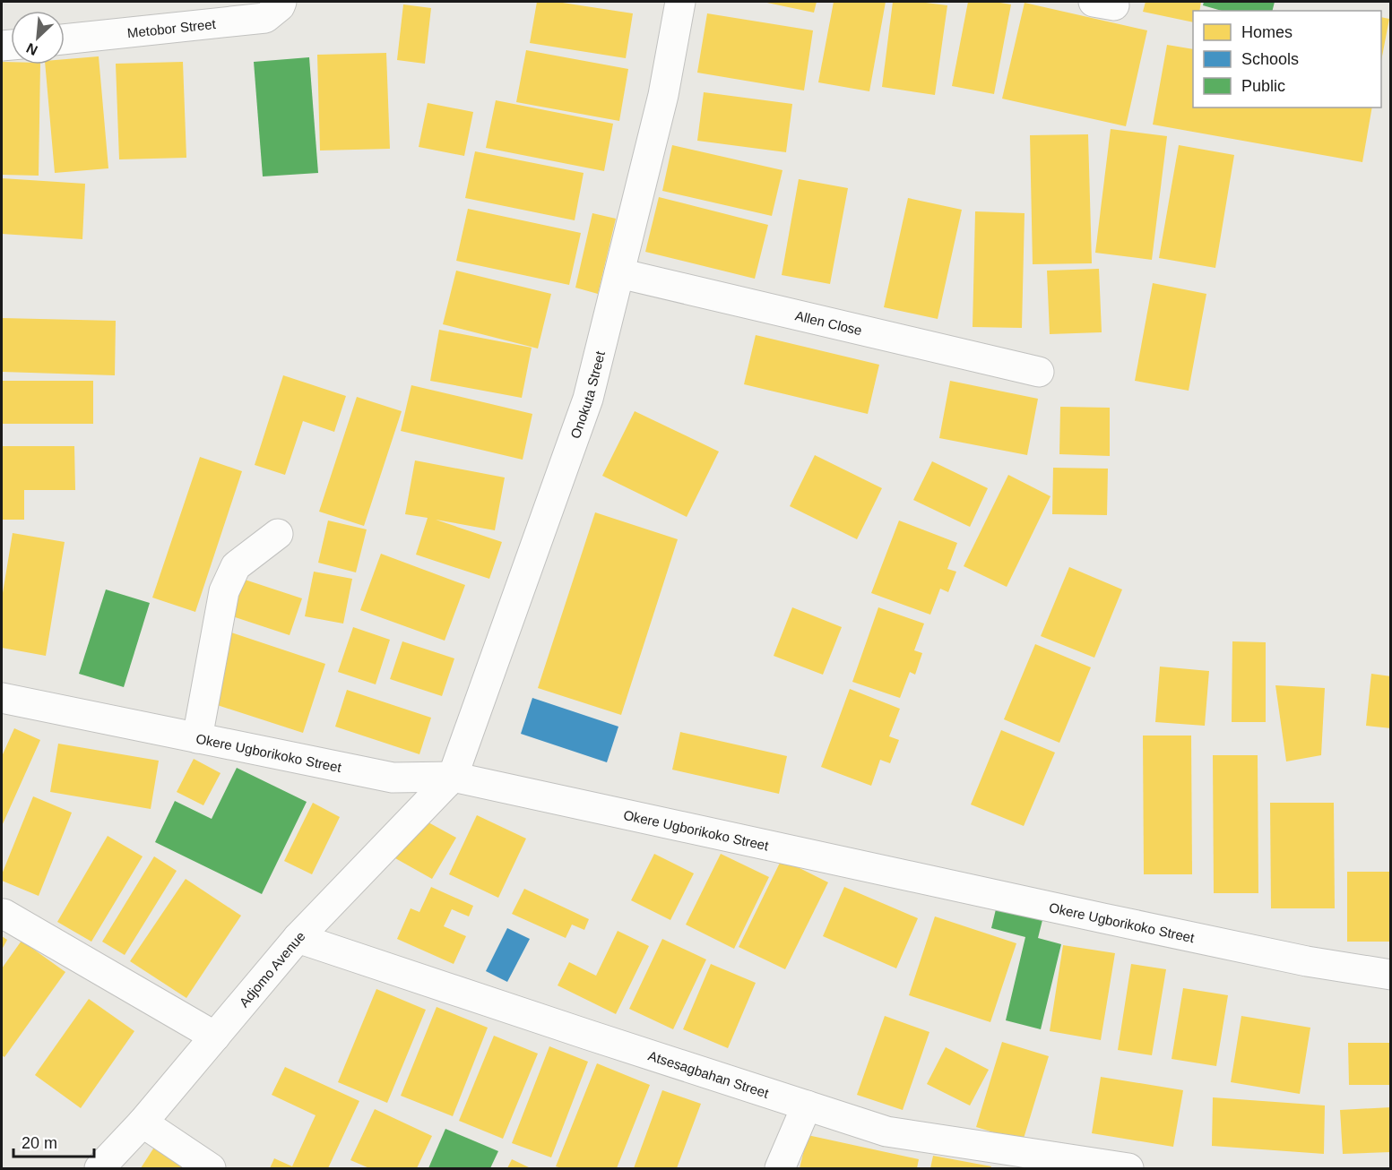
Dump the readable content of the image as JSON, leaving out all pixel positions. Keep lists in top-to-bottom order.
{
  "streets": {
    "street": [
      "Metobor Street",
      "Allen Close",
      "Onokuta Street",
      "Okere Ugborikoko Street",
      "Adjomo Avenue",
      "Atsesagbahan Street"
    ]
  },
  "crossings": [
    ["Allen Close", "Onokuta Street"],
    ["Onokuta Street", "Okere Ugborikoko Street"],
    ["Onokuta Street", "Adjomo Avenue"],
    ["Okere Ugborikoko Street", "Adjomo Avenue"],
    ["Adjomo Avenue", "Atsesagbahan Street"]
  ],
  "legend": ["Homes", "Schools", "Public"],
  "scale_bar": "20 m",
  "north": "bottom left"
}
